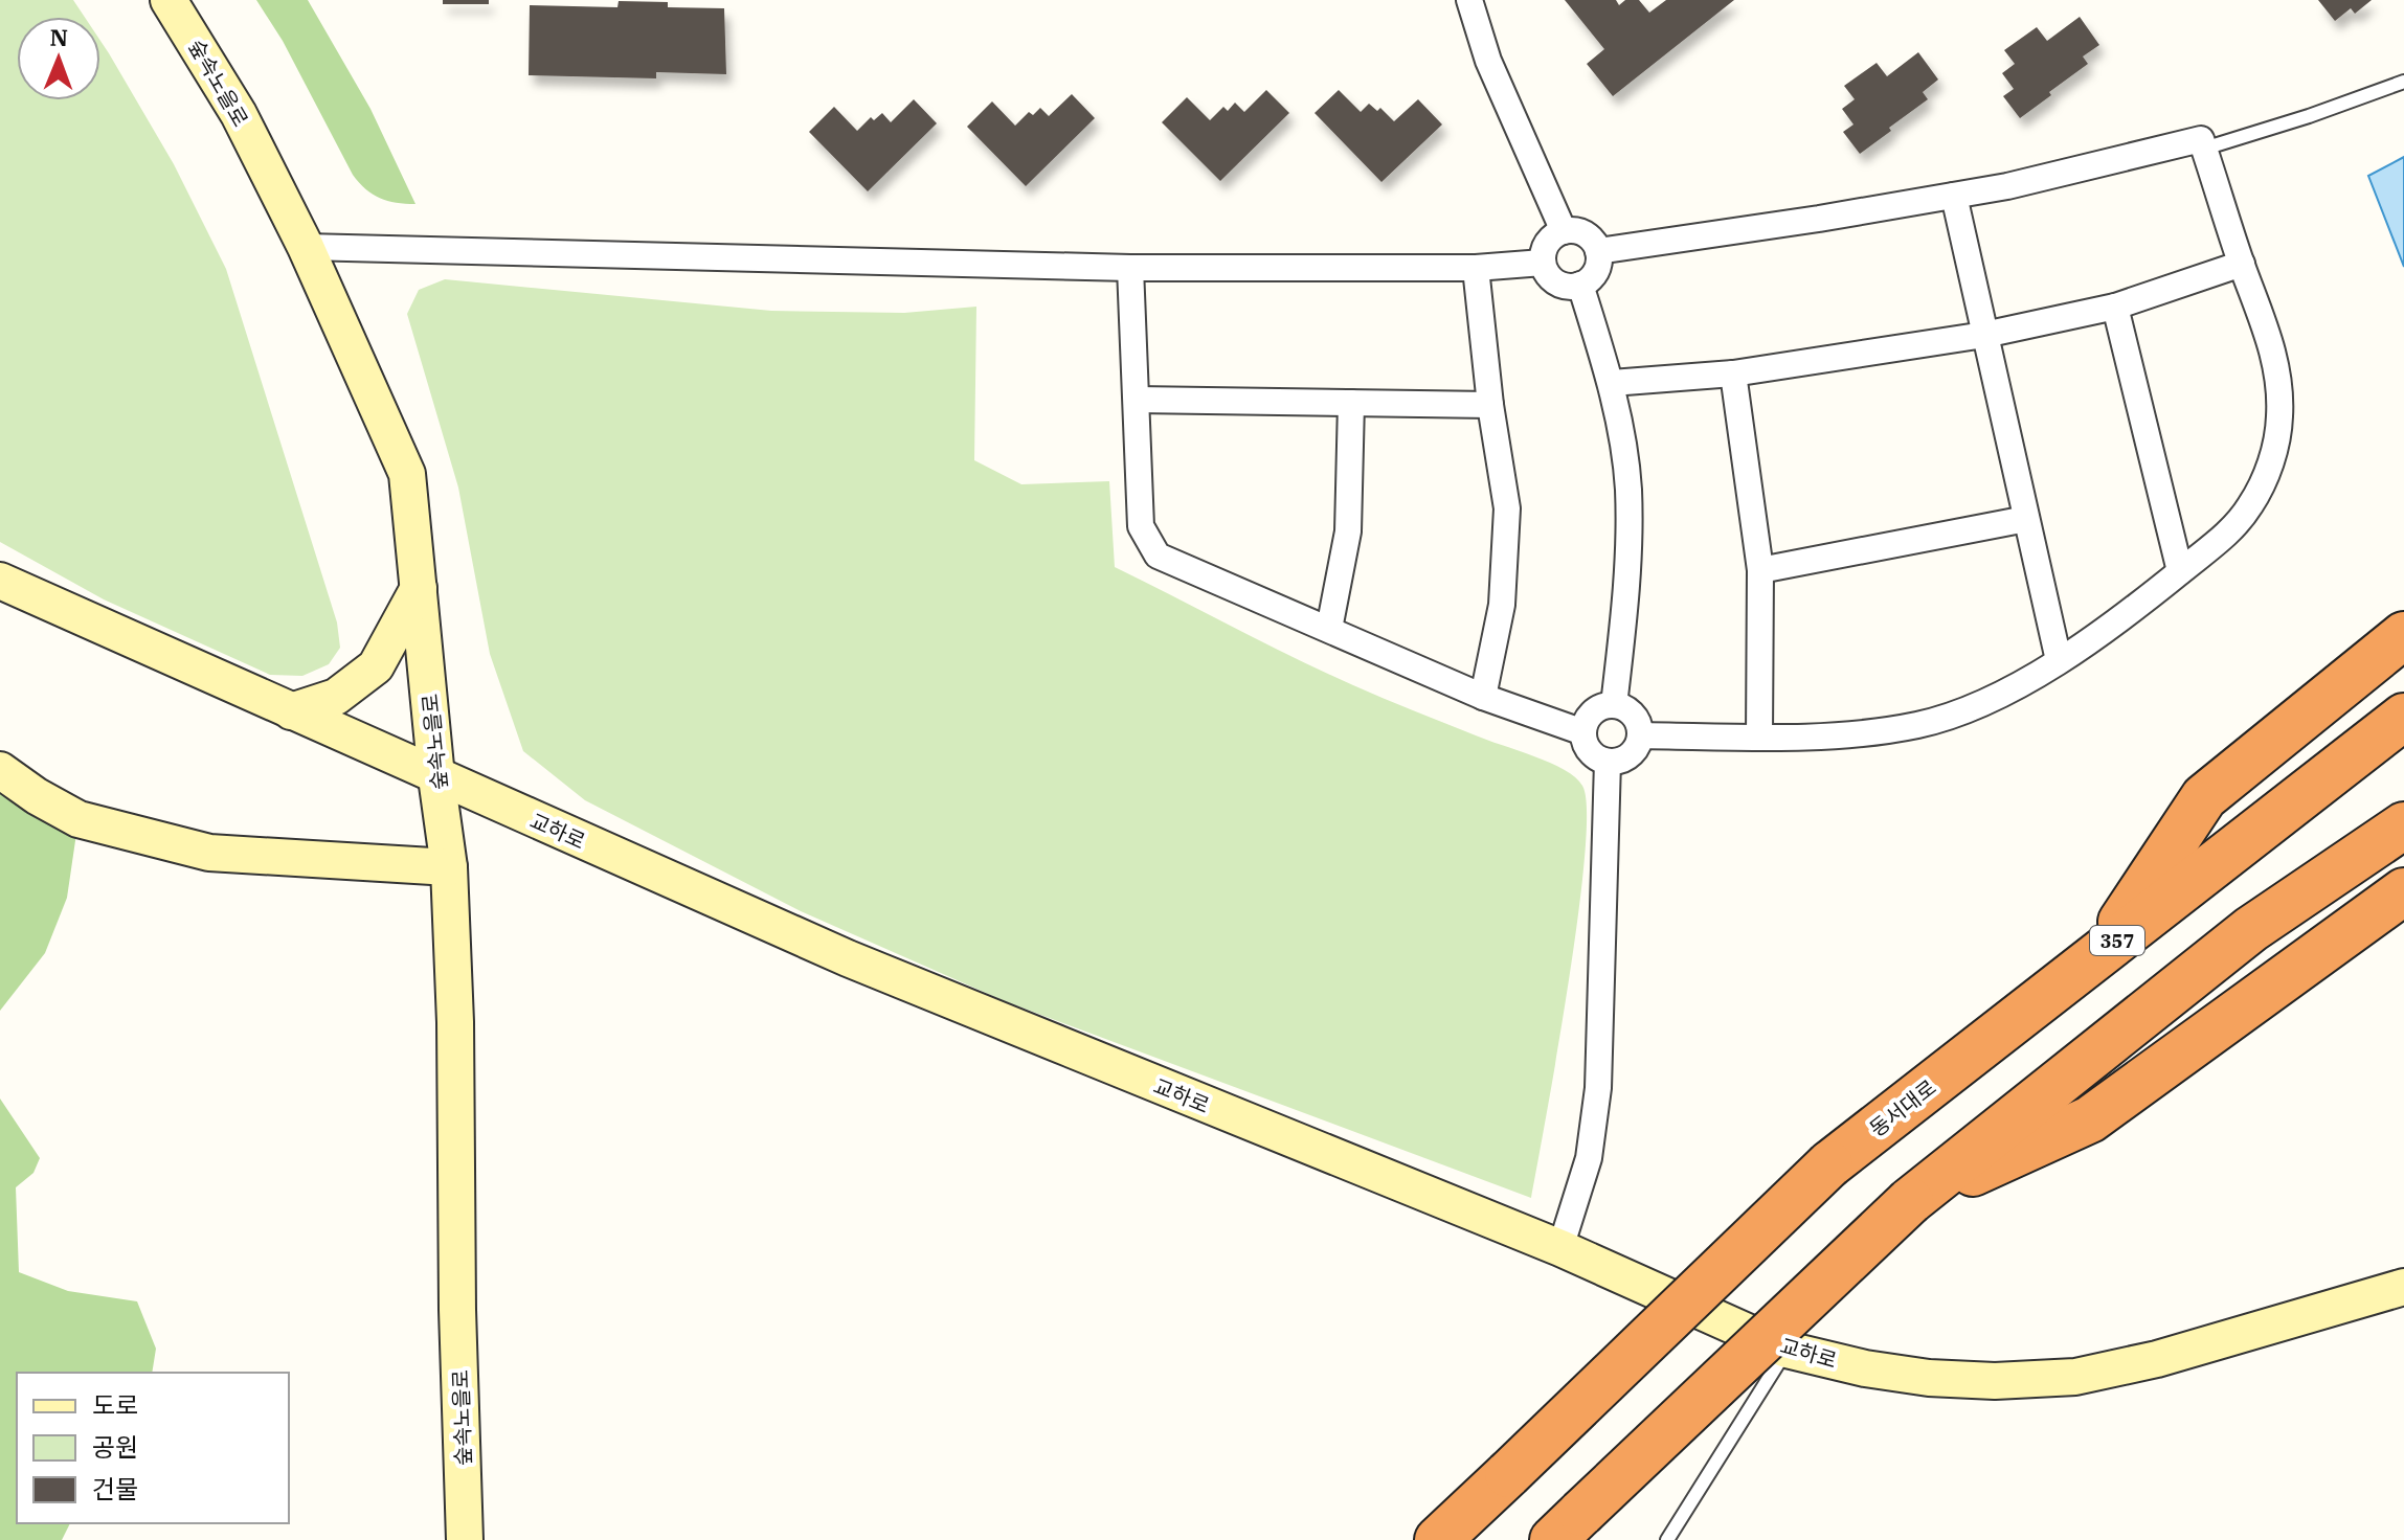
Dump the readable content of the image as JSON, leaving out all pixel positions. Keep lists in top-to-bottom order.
{
  "streets": {
    "highway": ["357", "동서대로"],
    "street": ["숲속노을로", "교하로"]
  },
  "crossings": [
    ["숲속노을로", "교하로"]
  ],
  "legend": ["도로", "공원", "건물"],
  "north": "top"
}
